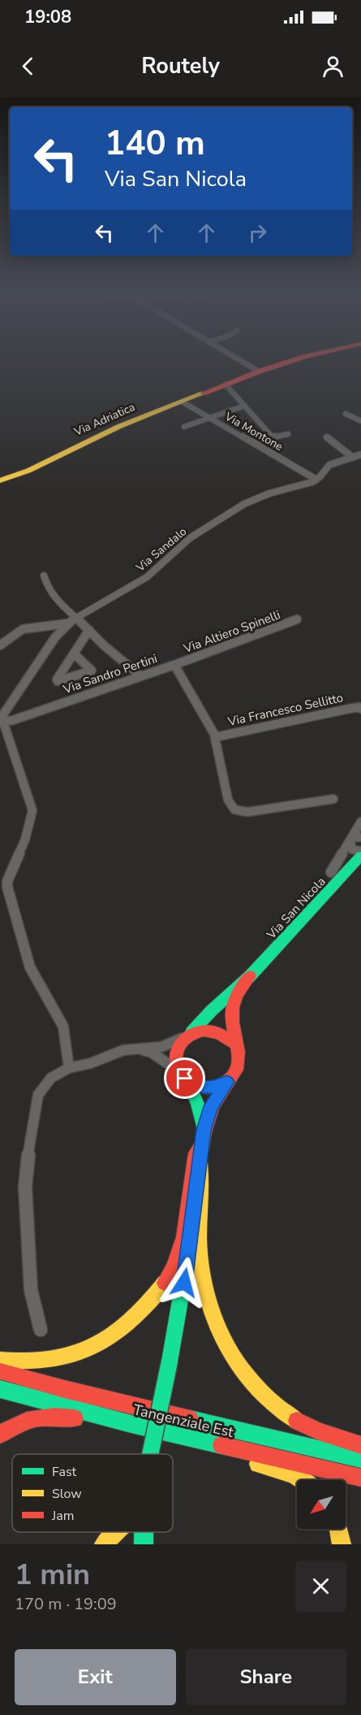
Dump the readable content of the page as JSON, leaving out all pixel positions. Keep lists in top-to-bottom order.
{
  "streets": {
    "main road": ["Via Adriatica", "Via San Nicola", "Tangenziale Est"],
    "street": [
      "Via Montone",
      "Via Sandalo",
      "Via Altiero Spinelli",
      "Via Sandro Pertini",
      "Via Francesco Sellitto"
    ]
  },
  "crossings": [
    ["Via Adriatica", "Via Montone"],
    ["Via Montone", "Via Sandalo"],
    ["Via Sandalo", "Via Sandro Pertini"],
    ["Via Altiero Spinelli", "Via Sandro Pertini"],
    ["Via Sandro Pertini", "Via Francesco Sellitto"]
  ],
  "legend": ["Fast", "Slow", "Jam"],
  "north": "bottom left",
  "page": {
    "status": "19:08",
    "header": "Routely",
    "turn": ["140 m", "Via San Nicola"],
    "heading": ["1 min", "170 m · 19:09"],
    "buttons": ["Exit", "Share"]
  }
}
